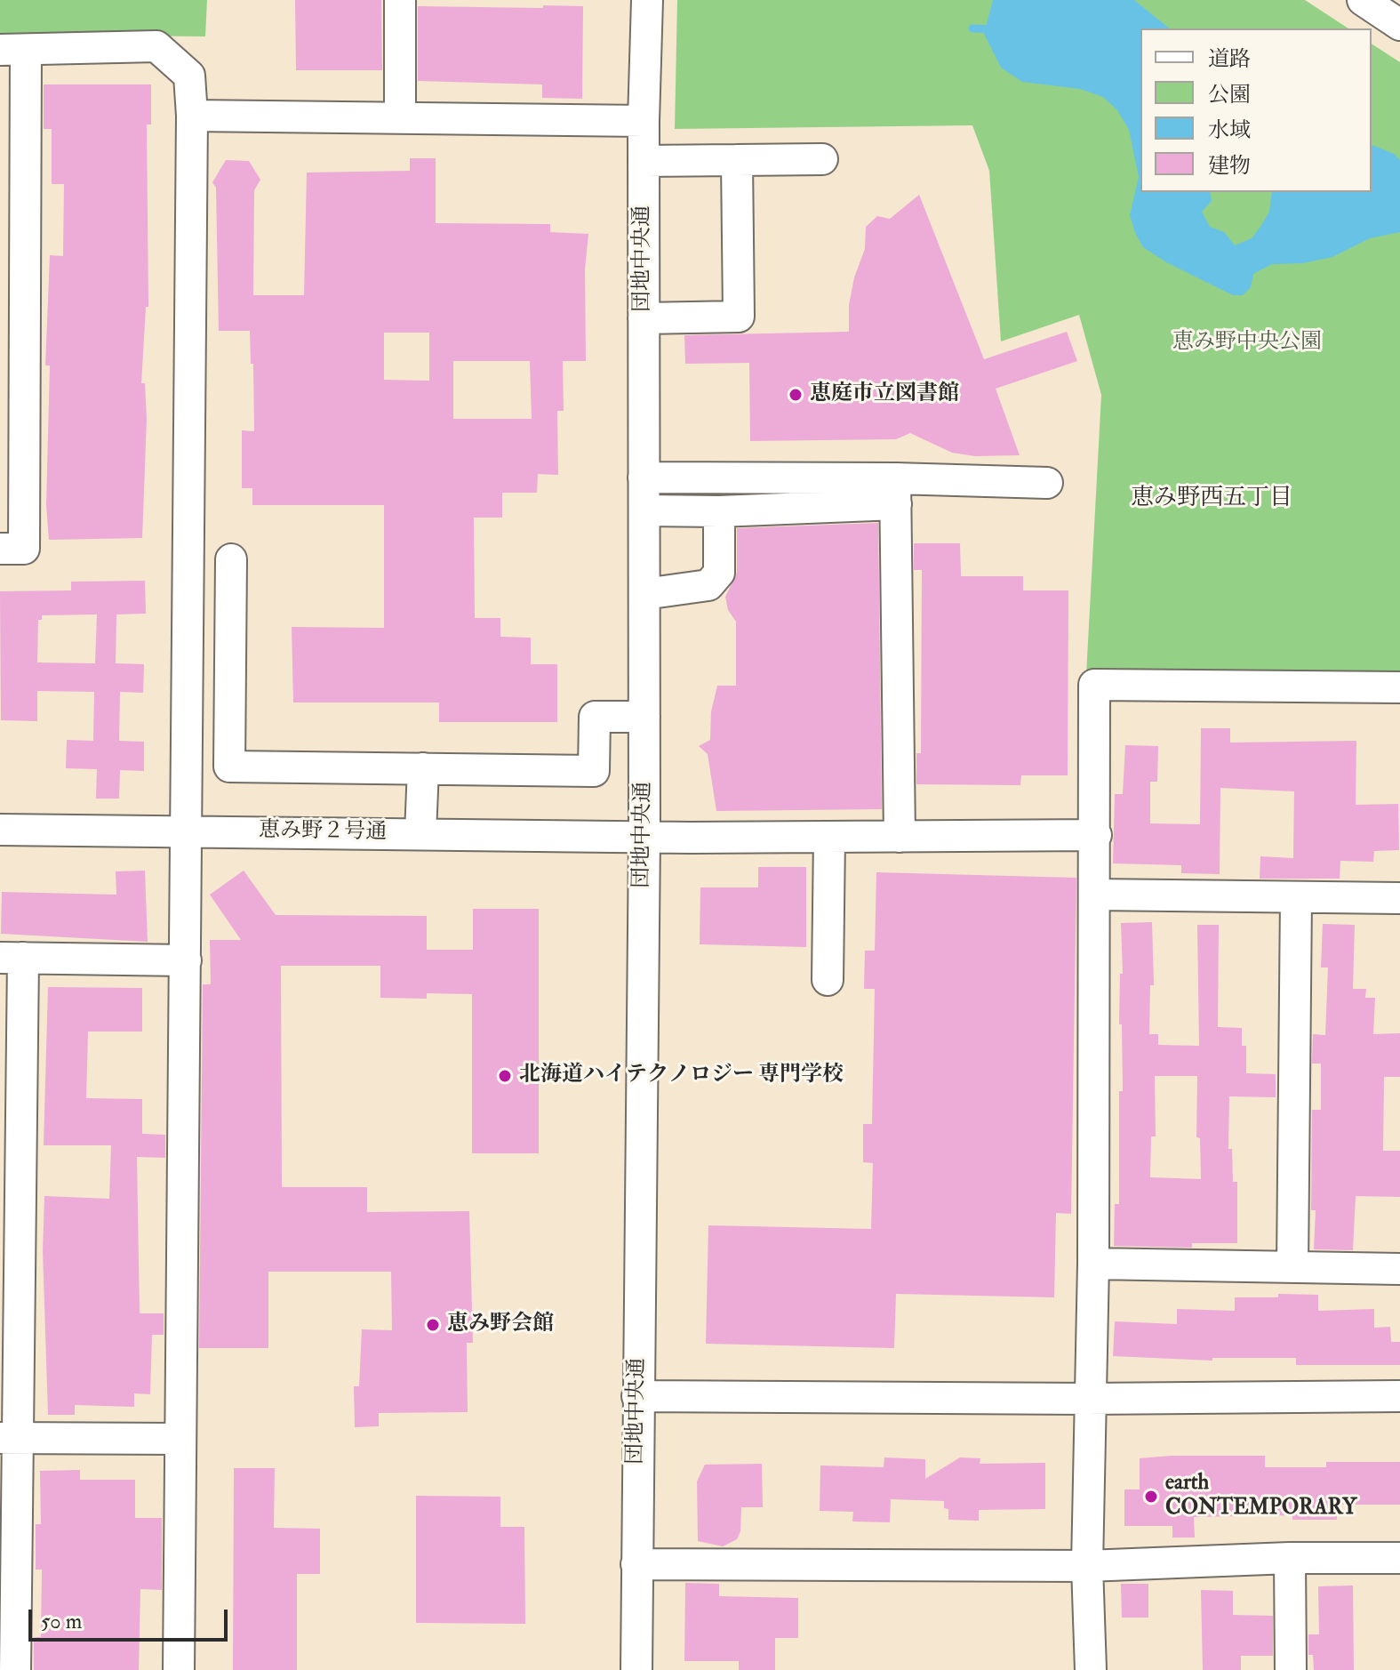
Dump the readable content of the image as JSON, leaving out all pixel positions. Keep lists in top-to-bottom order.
{
  "streets": {
    "street": ["団地中央通", "恵み野２号通"]
  },
  "crossings": [
    ["団地中央通", "恵み野２号通"]
  ],
  "districts": ["恵み野西五丁目"],
  "parks": ["恵み野中央公園"],
  "places": [
    "恵庭市立図書館",
    "北海道ハイテクノロジー 専門学校",
    "恵み野会館",
    "earth CONTEMPORARY"
  ],
  "legend": [
    "道路",
    "公園",
    "水域",
    "建物"
  ],
  "scale_bar": "50 m"
}
